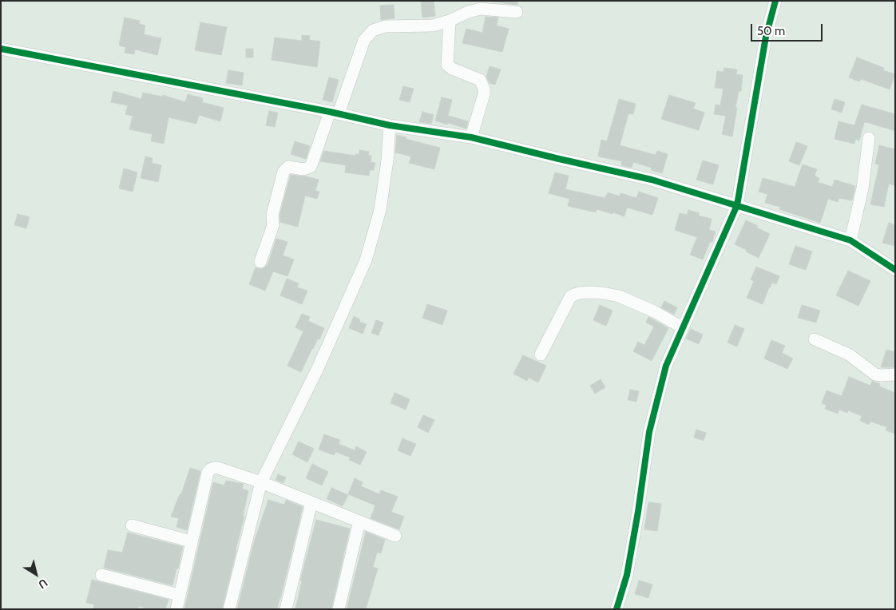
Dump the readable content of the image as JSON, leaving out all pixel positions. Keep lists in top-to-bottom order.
{
  "scale_bar": "50 m",
  "north": "bottom right"
}
